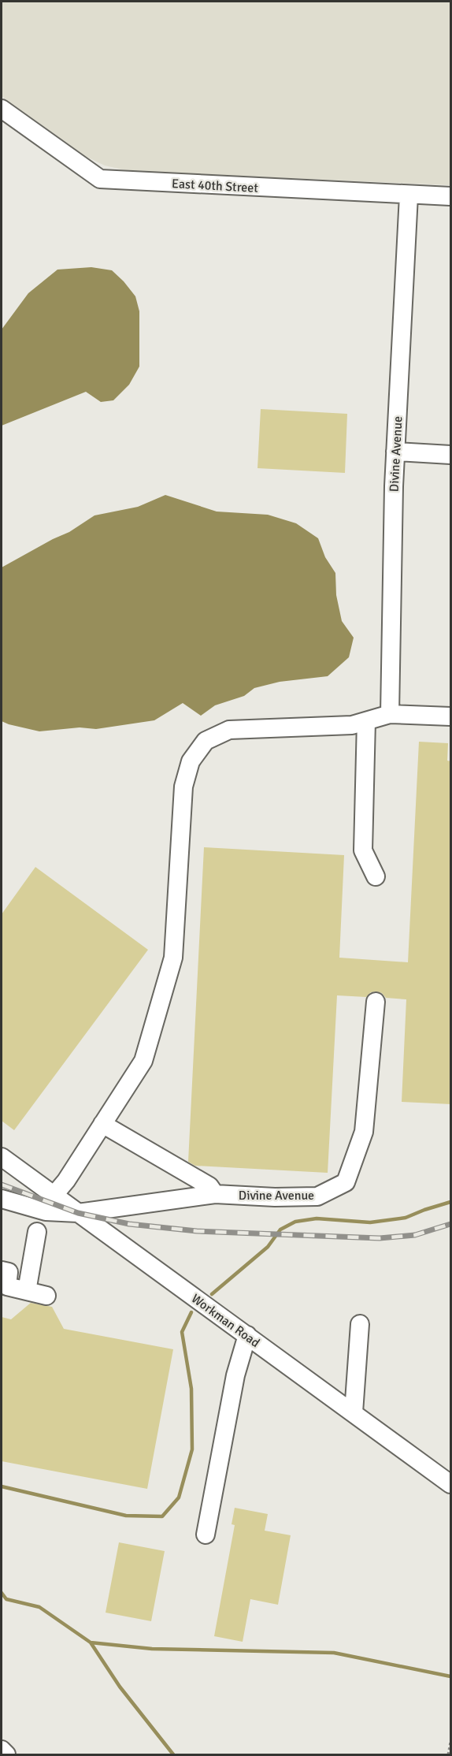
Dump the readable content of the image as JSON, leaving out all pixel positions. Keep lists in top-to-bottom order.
{
  "streets": {
    "street": ["East 40th Street", "Divine Avenue", "Workman Road"]
  },
  "crossings": [
    ["East 40th Street", "Divine Avenue"],
    ["Divine Avenue", "Workman Road"]
  ]
}
